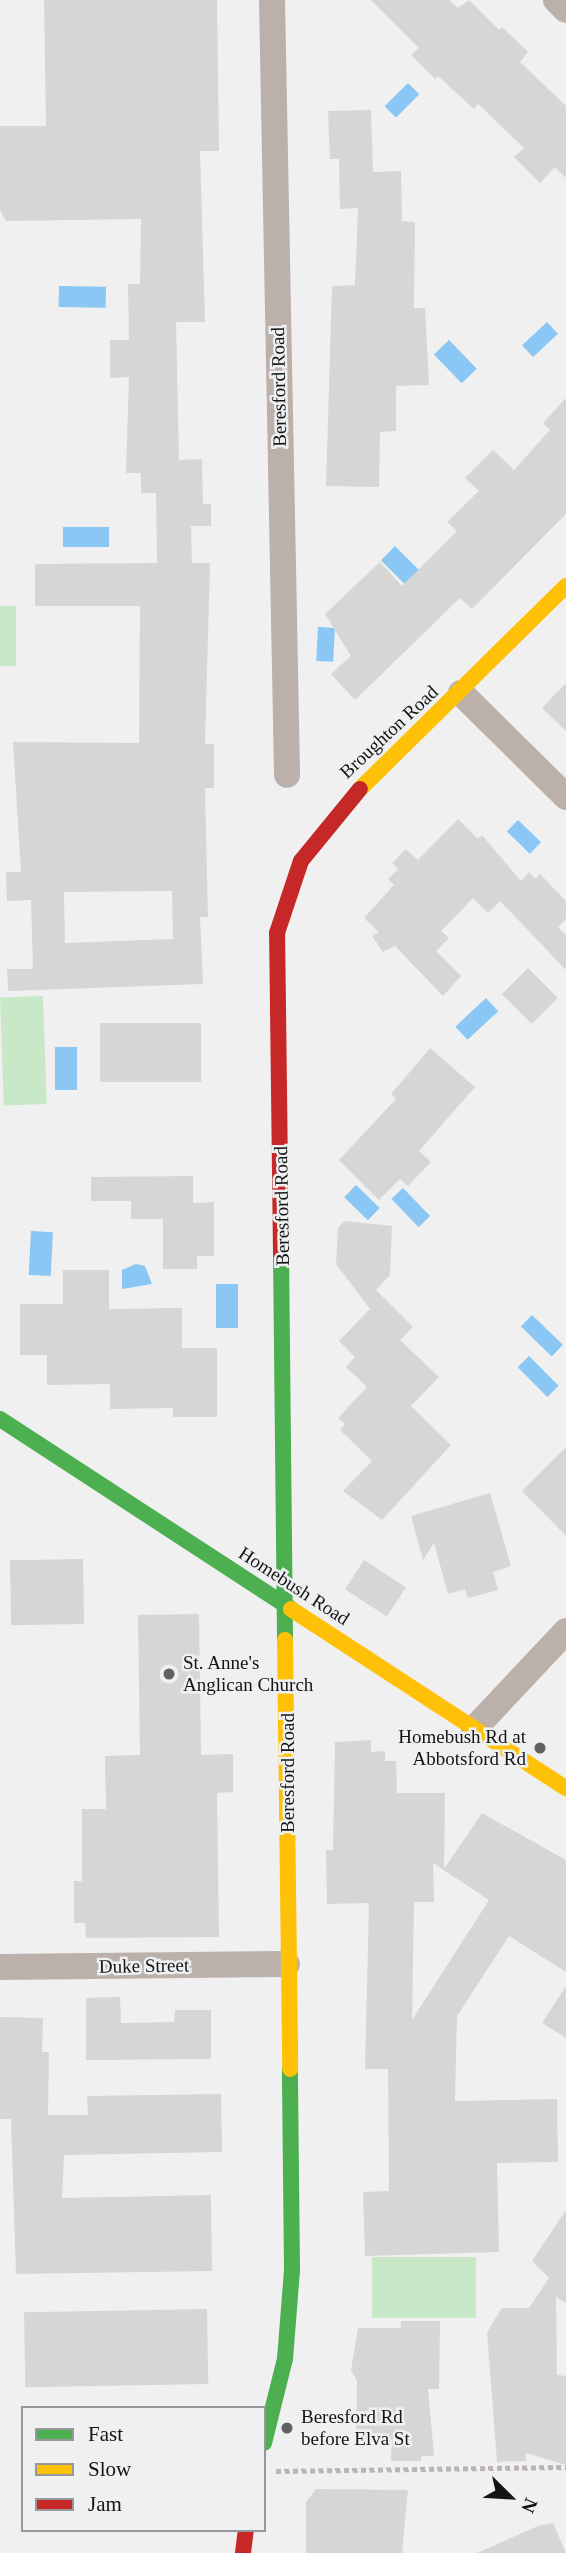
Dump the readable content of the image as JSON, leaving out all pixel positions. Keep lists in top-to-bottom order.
{
  "streets": {
    "main road": ["Beresford Road", "Broughton Road", "Homebush Road"],
    "street": ["Duke Street"]
  },
  "crossings": [
    ["Beresford Road", "Broughton Road"],
    ["Beresford Road", "Homebush Road"],
    ["Beresford Road", "Duke Street"]
  ],
  "places": ["St. Anne's Anglican Church", "Homebush Rd at Abbotsford Rd", "Beresford Rd before Elva St"],
  "legend": ["Fast", "Slow", "Jam"],
  "north": "bottom right"
}
